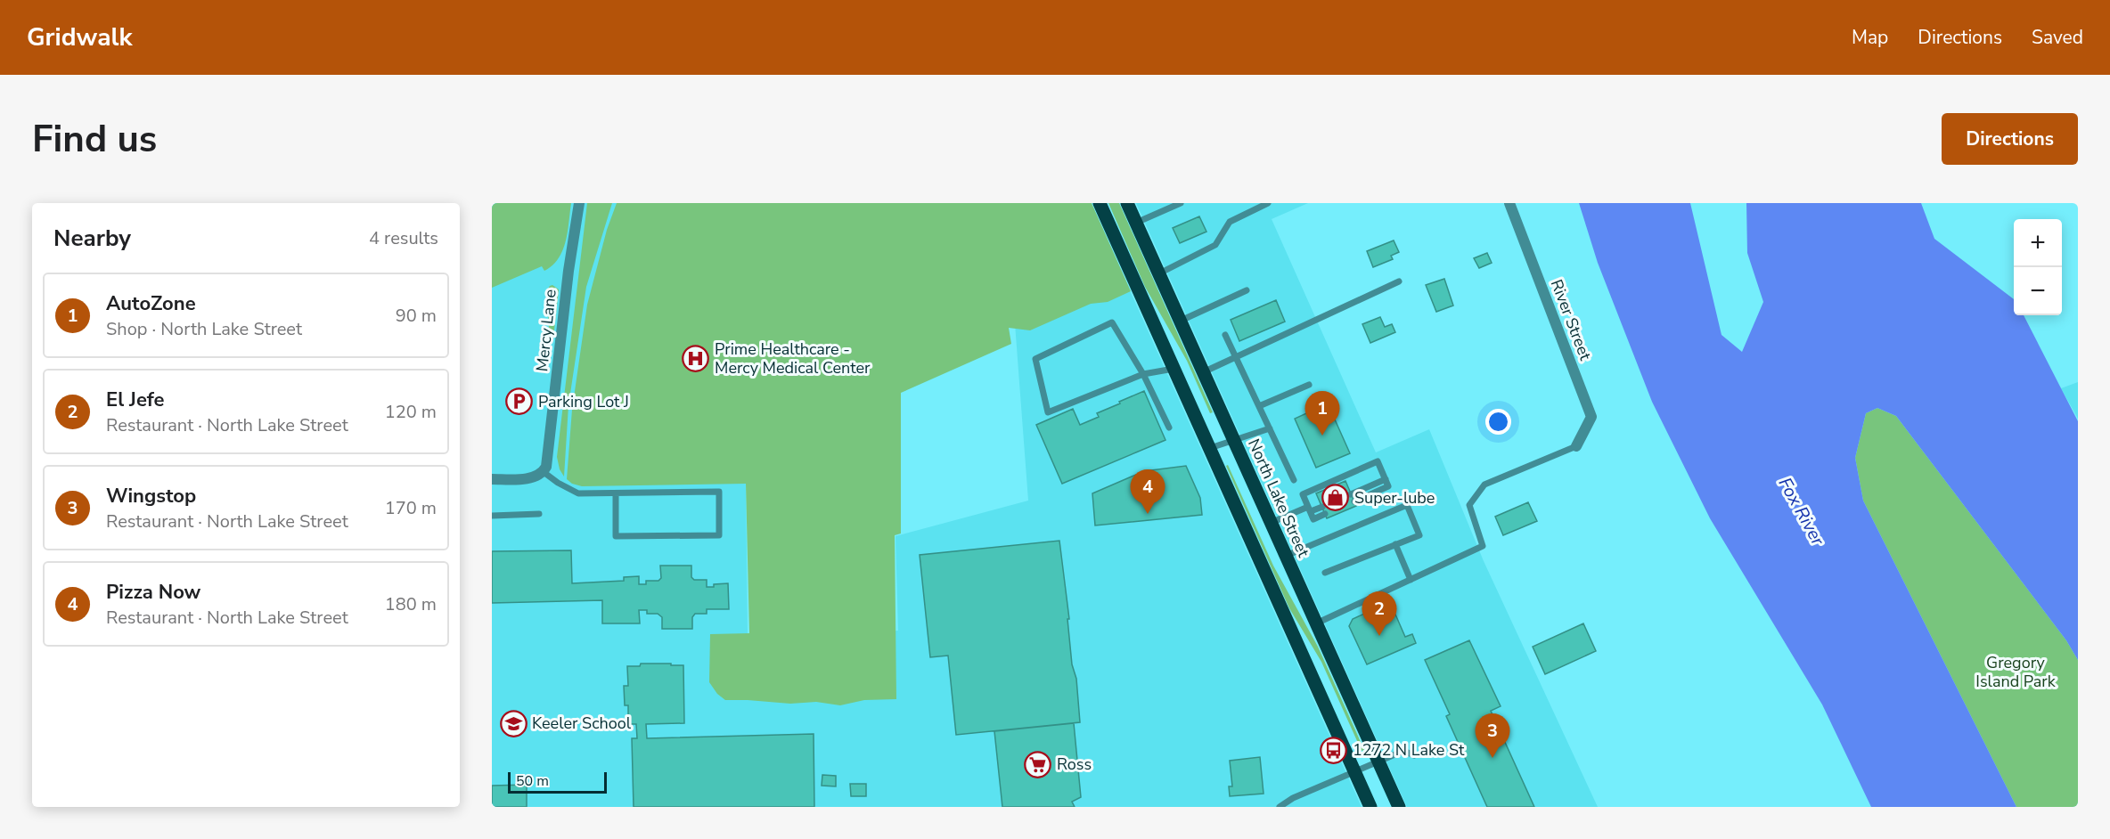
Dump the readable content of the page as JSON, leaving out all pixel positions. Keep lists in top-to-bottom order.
{
  "streets": {
    "main road": ["North Lake Street"],
    "street": ["River Street", "Mercy Lane"]
  },
  "water": ["Fox River"],
  "parks": ["Gregory Island Park"],
  "places": {
    "hospital": ["Prime Healthcare - Mercy Medical Center"],
    "parking": ["Parking Lot J"],
    "shop": ["Super-lube"],
    "school or university": ["Keeler School"],
    "bus stop": ["1272 N Lake St"],
    "supermarket": ["Ross"]
  },
  "scale_bar": "50 m",
  "page": {
    "header": "Gridwalk",
    "nav": ["Map", "Directions", "Saved"],
    "buttons": "Directions",
    "title": "Find us",
    "heading": ["Nearby", "4 results"],
    "map_buttons": ["+", "−"],
    "list": [
      {
        "mark": "1",
        "name": "AutoZone",
        "note": "Shop · North Lake Street",
        "value": "90 m"
      },
      {
        "mark": "2",
        "name": "El Jefe",
        "note": "Restaurant · North Lake Street",
        "value": "120 m"
      },
      {
        "mark": "3",
        "name": "Wingstop",
        "note": "Restaurant · North Lake Street",
        "value": "170 m"
      },
      {
        "mark": "4",
        "name": "Pizza Now",
        "note": "Restaurant · North Lake Street",
        "value": "180 m"
      }
    ],
    "pins": [
      "1",
      "4",
      "2",
      "3"
    ],
    "scale": "50 m"
  }
}
